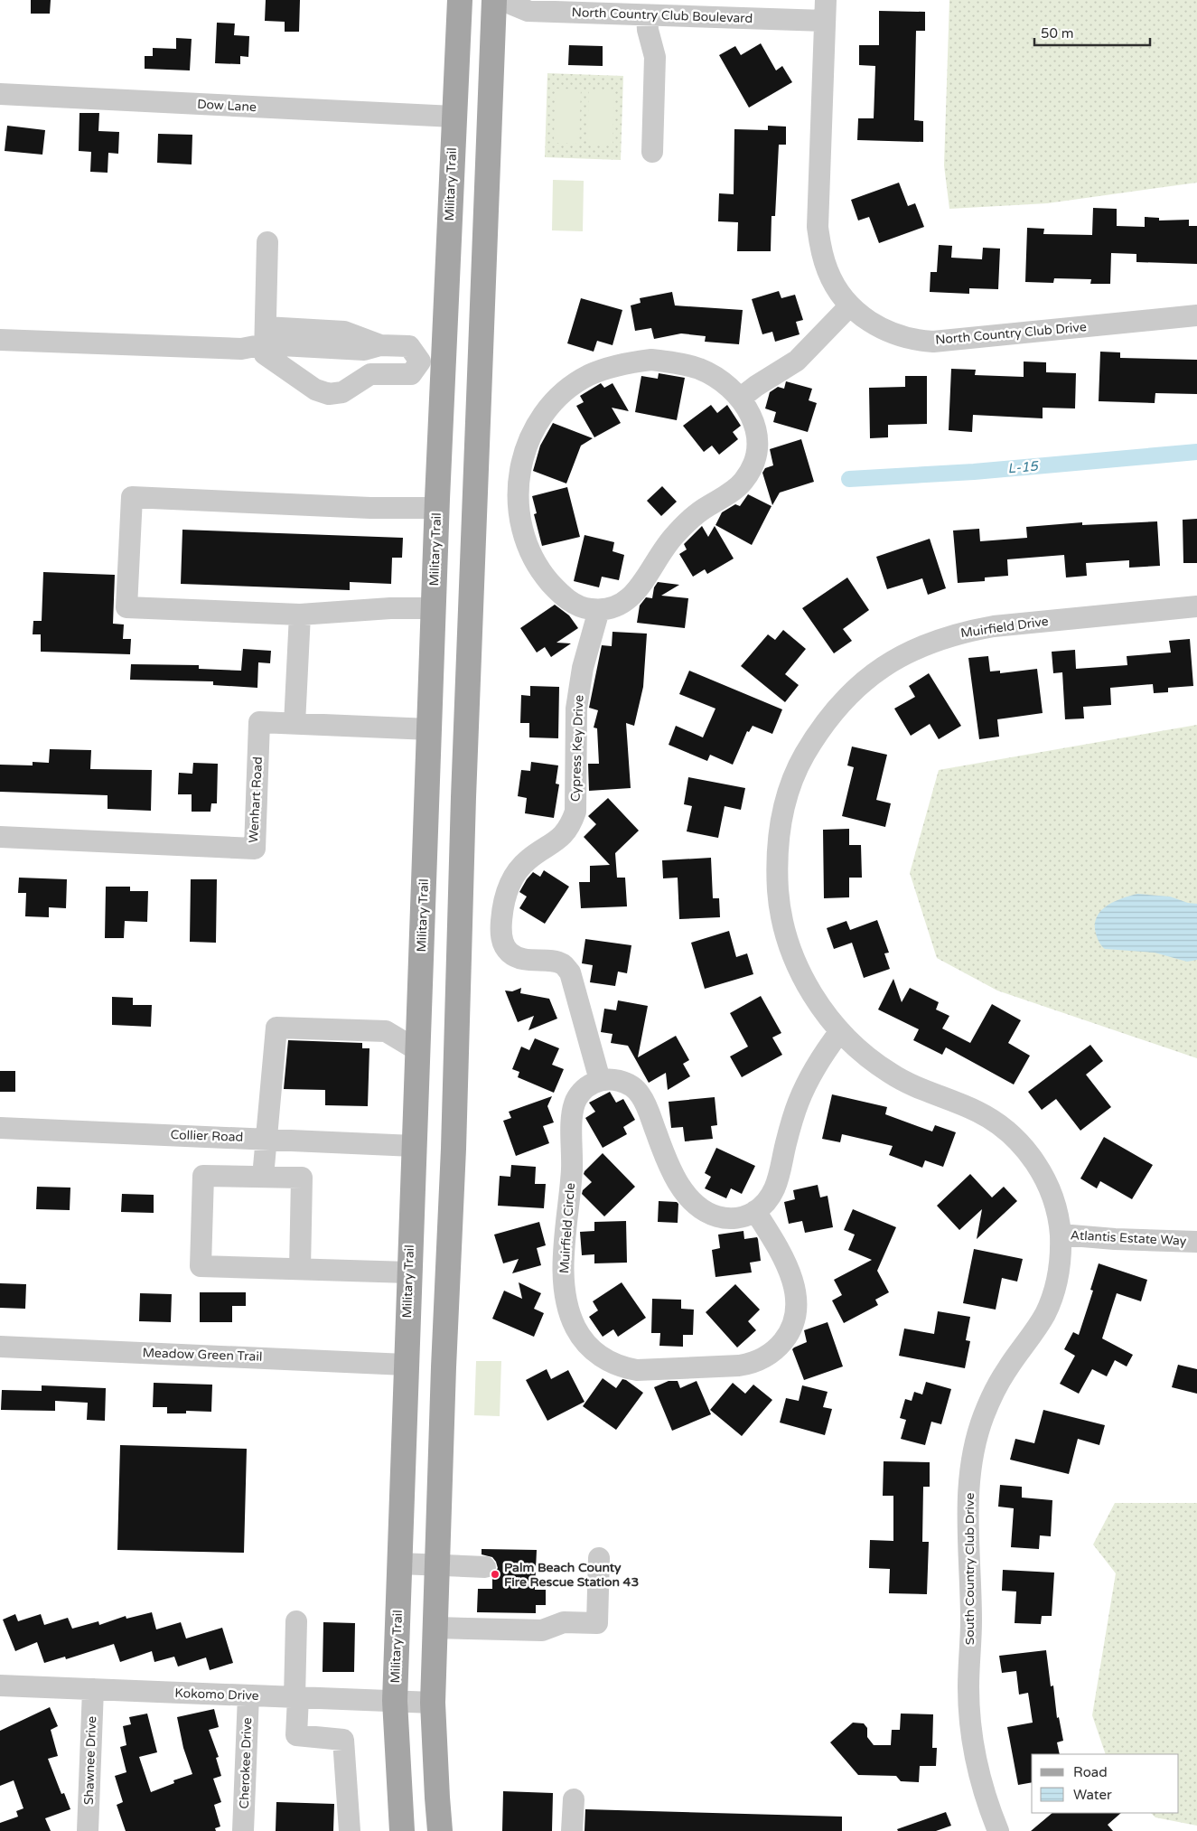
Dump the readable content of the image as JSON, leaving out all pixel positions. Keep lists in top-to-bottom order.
{
  "streets": {
    "main road": ["Military Trail"],
    "street": [
      "North Country Club Boulevard",
      "Dow Lane",
      "North Country Club Drive",
      "Muirfield Drive",
      "Cypress Key Drive",
      "Wenhart Road",
      "Collier Road",
      "Muirfield Circle",
      "Atlantis Estate Way",
      "Meadow Green Trail",
      "South Country Club Drive",
      "Kokomo Drive",
      "Shawnee Drive",
      "Cherokee Drive"
    ]
  },
  "crossings": [
    ["North Country Club Boulevard", "North Country Club Drive"],
    ["Dow Lane", "Military Trail"],
    ["Military Trail", "Wenhart Road"],
    ["Military Trail", "Collier Road"],
    ["Military Trail", "Meadow Green Trail"],
    ["Military Trail", "Kokomo Drive"],
    ["Muirfield Drive", "South Country Club Drive"],
    ["Cypress Key Drive", "Muirfield Circle"],
    ["Atlantis Estate Way", "South Country Club Drive"],
    ["Kokomo Drive", "Shawnee Drive"],
    ["Kokomo Drive", "Cherokee Drive"]
  ],
  "water": ["L-15"],
  "places": ["Palm Beach County Fire Rescue Station 43"],
  "legend": ["Road", "Water"],
  "scale_bar": "50 m"
}
